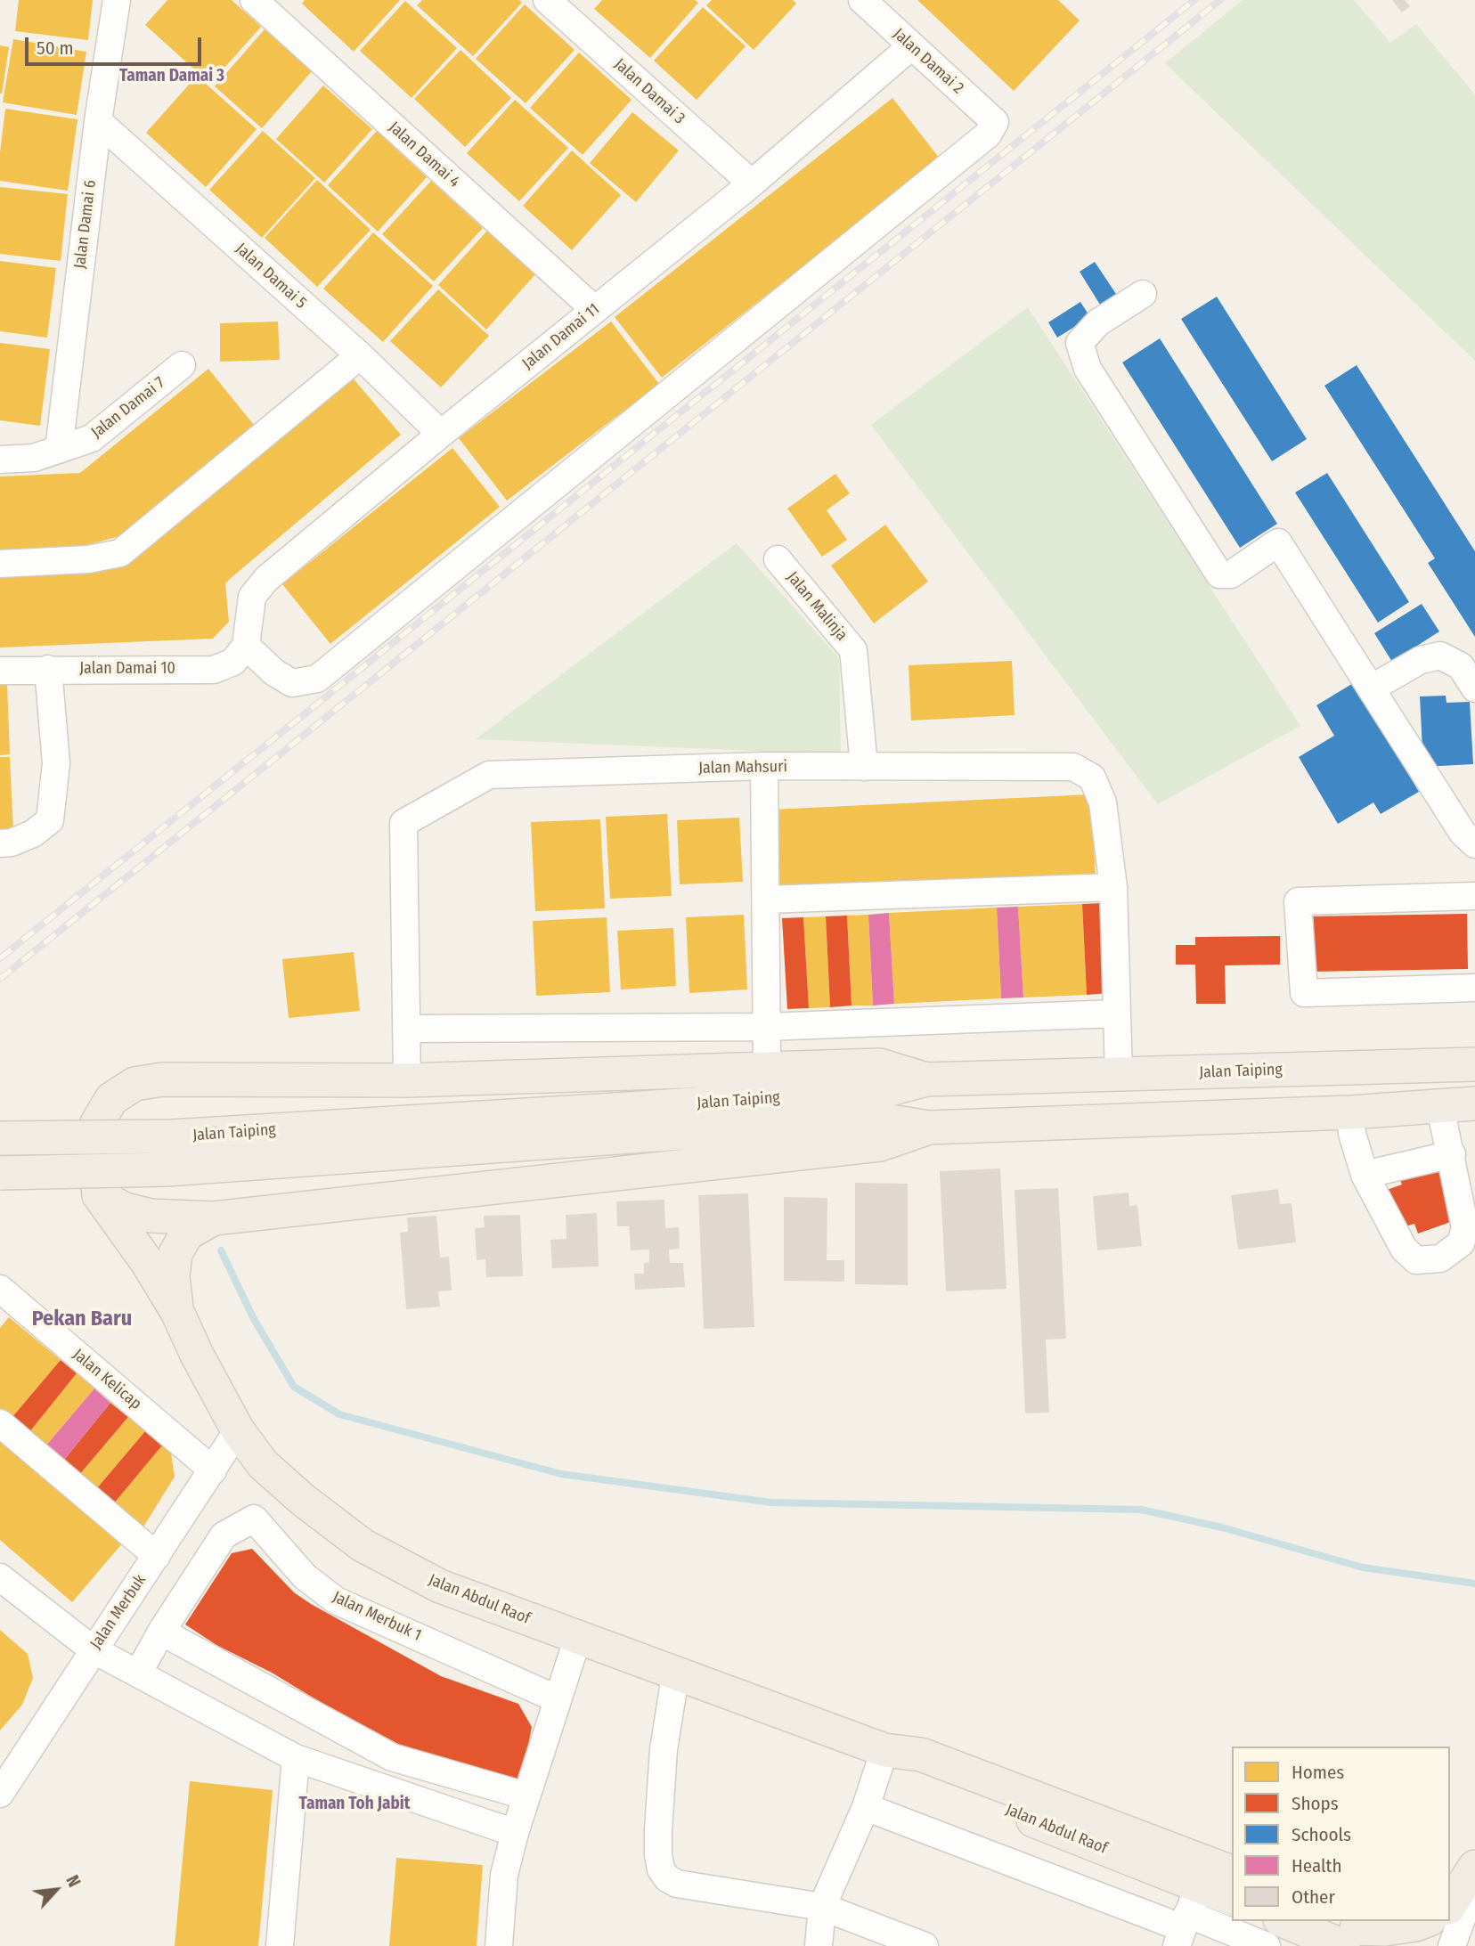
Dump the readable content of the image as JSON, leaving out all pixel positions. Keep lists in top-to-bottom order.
{
  "streets": {
    "main road": ["Jalan Taiping", "Jalan Abdul Raof"],
    "street": [
      "Jalan Damai 2",
      "Jalan Damai 3",
      "Jalan Damai 4",
      "Jalan Damai 6",
      "Jalan Damai 5",
      "Jalan Damai 11",
      "Jalan Damai 7",
      "Jalan Malinja",
      "Jalan Damai 10",
      "Jalan Mahsuri",
      "Jalan Kelicap",
      "Jalan Merbuk",
      "Jalan Merbuk 1"
    ]
  },
  "crossings": [
    ["Jalan Damai 2", "Jalan Damai 11"],
    ["Jalan Damai 2", "Jalan Damai 10"],
    ["Jalan Damai 3", "Jalan Damai 11"],
    ["Jalan Damai 4", "Jalan Damai 11"],
    ["Jalan Damai 6", "Jalan Damai 5"],
    ["Jalan Damai 6", "Jalan Damai 7"],
    ["Jalan Damai 5", "Jalan Damai 11"],
    ["Jalan Damai 11", "Jalan Damai 10"],
    ["Jalan Malinja", "Jalan Mahsuri"],
    ["Jalan Kelicap", "Jalan Merbuk"],
    ["Jalan Abdul Raof", "Jalan Merbuk"]
  ],
  "districts": ["Taman Damai 3", "Pekan Baru", "Taman Toh Jabit"],
  "legend": [
    "Homes",
    "Shops",
    "Schools",
    "Health",
    "Other"
  ],
  "scale_bar": "50 m",
  "north": "top right"
}
